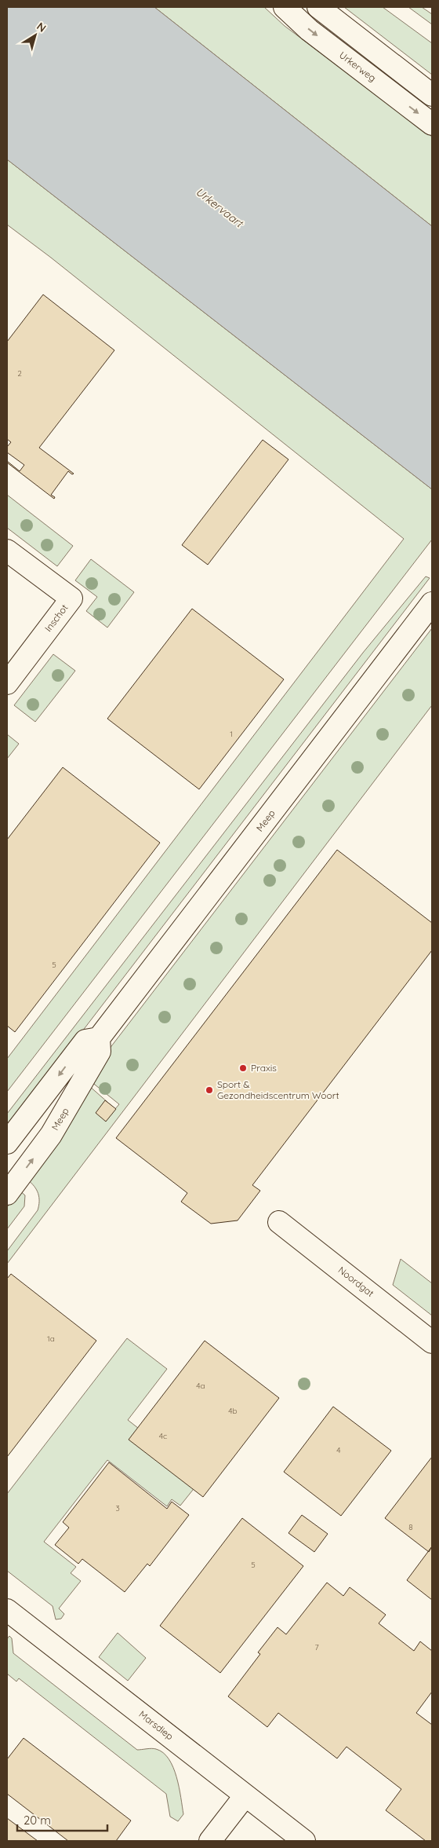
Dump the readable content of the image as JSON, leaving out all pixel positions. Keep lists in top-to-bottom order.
{
  "streets": {
    "main road": [
      "Urkerweg",
      "Inschot",
      "Meep",
      "Noordgat",
      "Marsdiep"
    ]
  },
  "water": ["Urkervaart"],
  "places": ["Praxis", "Sport & Gezondheidscentrum Woort"],
  "house_numbers": [
    "2",
    "1",
    "5",
    "1a",
    "4a",
    "4b",
    "4c",
    "4",
    "3",
    "8",
    "5",
    "7"
  ],
  "scale_bar": "20 m",
  "north": "top right"
}
